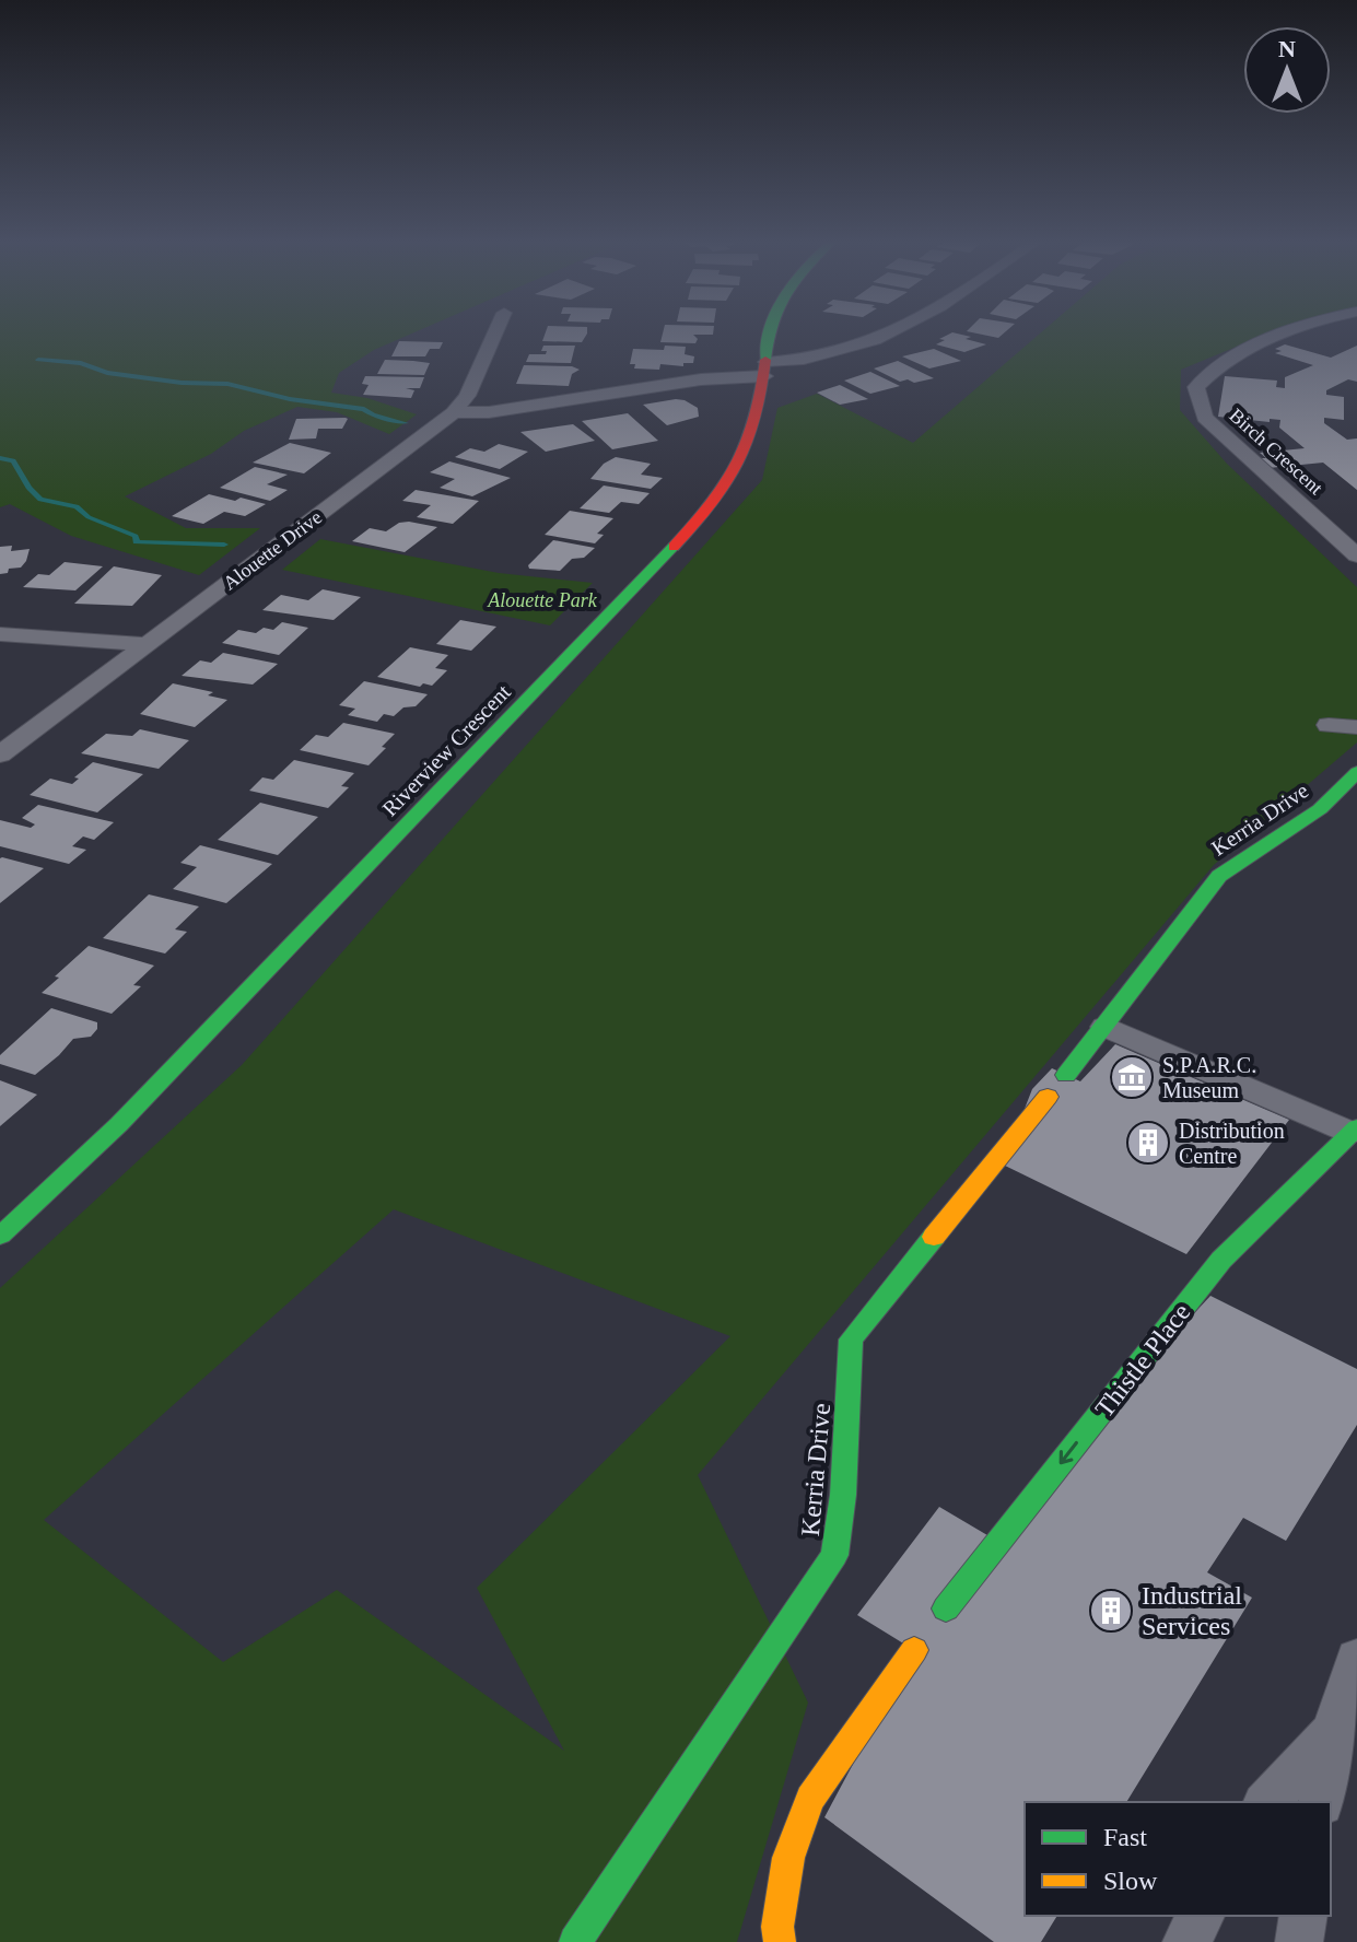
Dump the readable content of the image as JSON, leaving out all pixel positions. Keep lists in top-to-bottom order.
{
  "streets": {
    "street": [
      "Birch Crescent",
      "Alouette Drive",
      "Riverview Crescent",
      "Kerria Drive",
      "Thistle Place"
    ]
  },
  "one_way": ["Thistle Place"],
  "parks": ["Alouette Park"],
  "places": {
    "museum": ["S.P.A.R.C. Museum"],
    "building": ["Distribution Centre", "Industrial Services"]
  },
  "legend": ["Fast", "Slow"],
  "north": "top"
}
